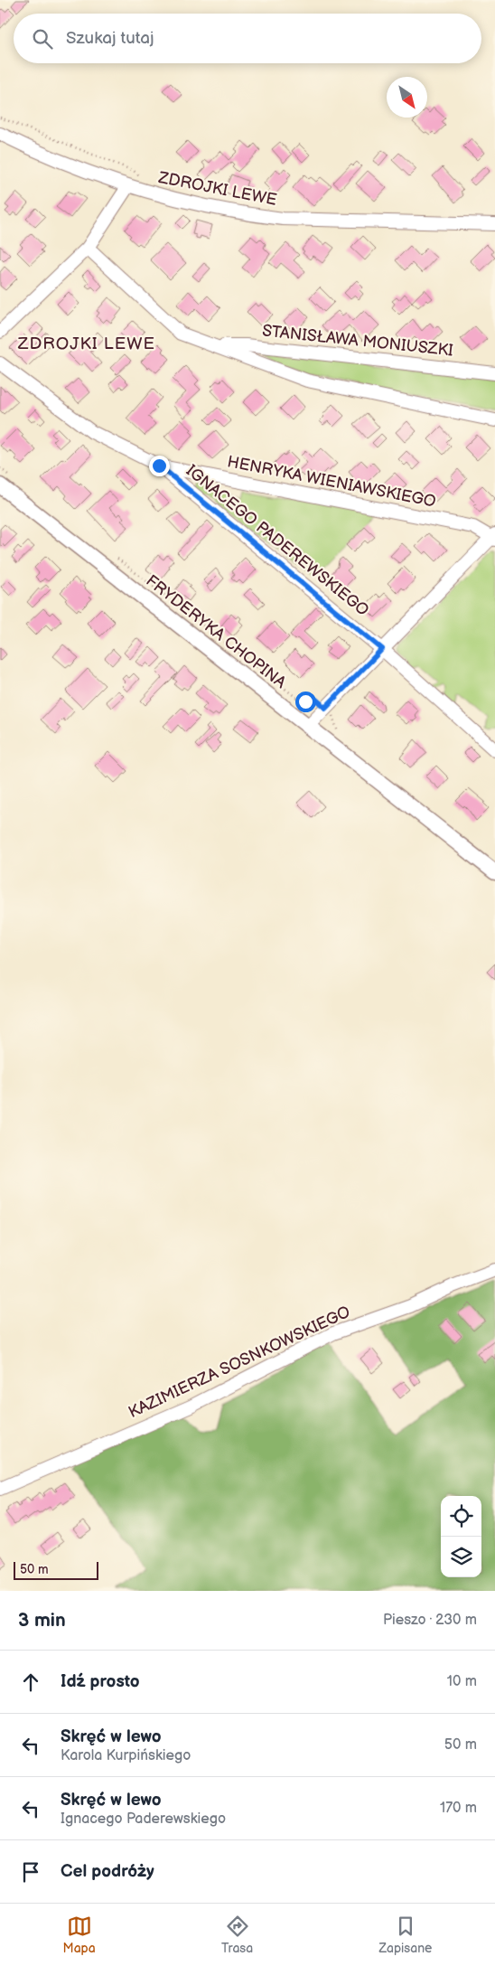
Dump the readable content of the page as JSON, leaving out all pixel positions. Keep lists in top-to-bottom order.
{
  "streets": {
    "street": [
      "ZDROJKI LEWE",
      "STANISŁAWA MONIUSZKI",
      "HENRYKA WIENIAWSKIEGO",
      "IGNACEGO PADEREWSKIEGO",
      "FRYDERYKA CHOPINA",
      "KAZIMIERZA SOSNKOWSKIEGO"
    ]
  },
  "crossings": [
    ["HENRYKA WIENIAWSKIEGO", "IGNACEGO PADEREWSKIEGO"]
  ],
  "districts": ["ZDROJKI LEWE"],
  "scale_bar": "50 m",
  "north": "bottom right",
  "page": {
    "search": "Szukaj tutaj",
    "scale": "50 m",
    "heading": ["3 min", "Pieszo · 230 m"],
    "list": [
      ["Idź prosto", "10 m"],
      ["Skręć w lewo", "Karola Kurpińskiego", "50 m"],
      ["Skręć w lewo", "Ignacego Paderewskiego", "170 m"],
      "Cel podróży"
    ],
    "nav": ["Mapa", "Trasa", "Zapisane"]
  }
}
